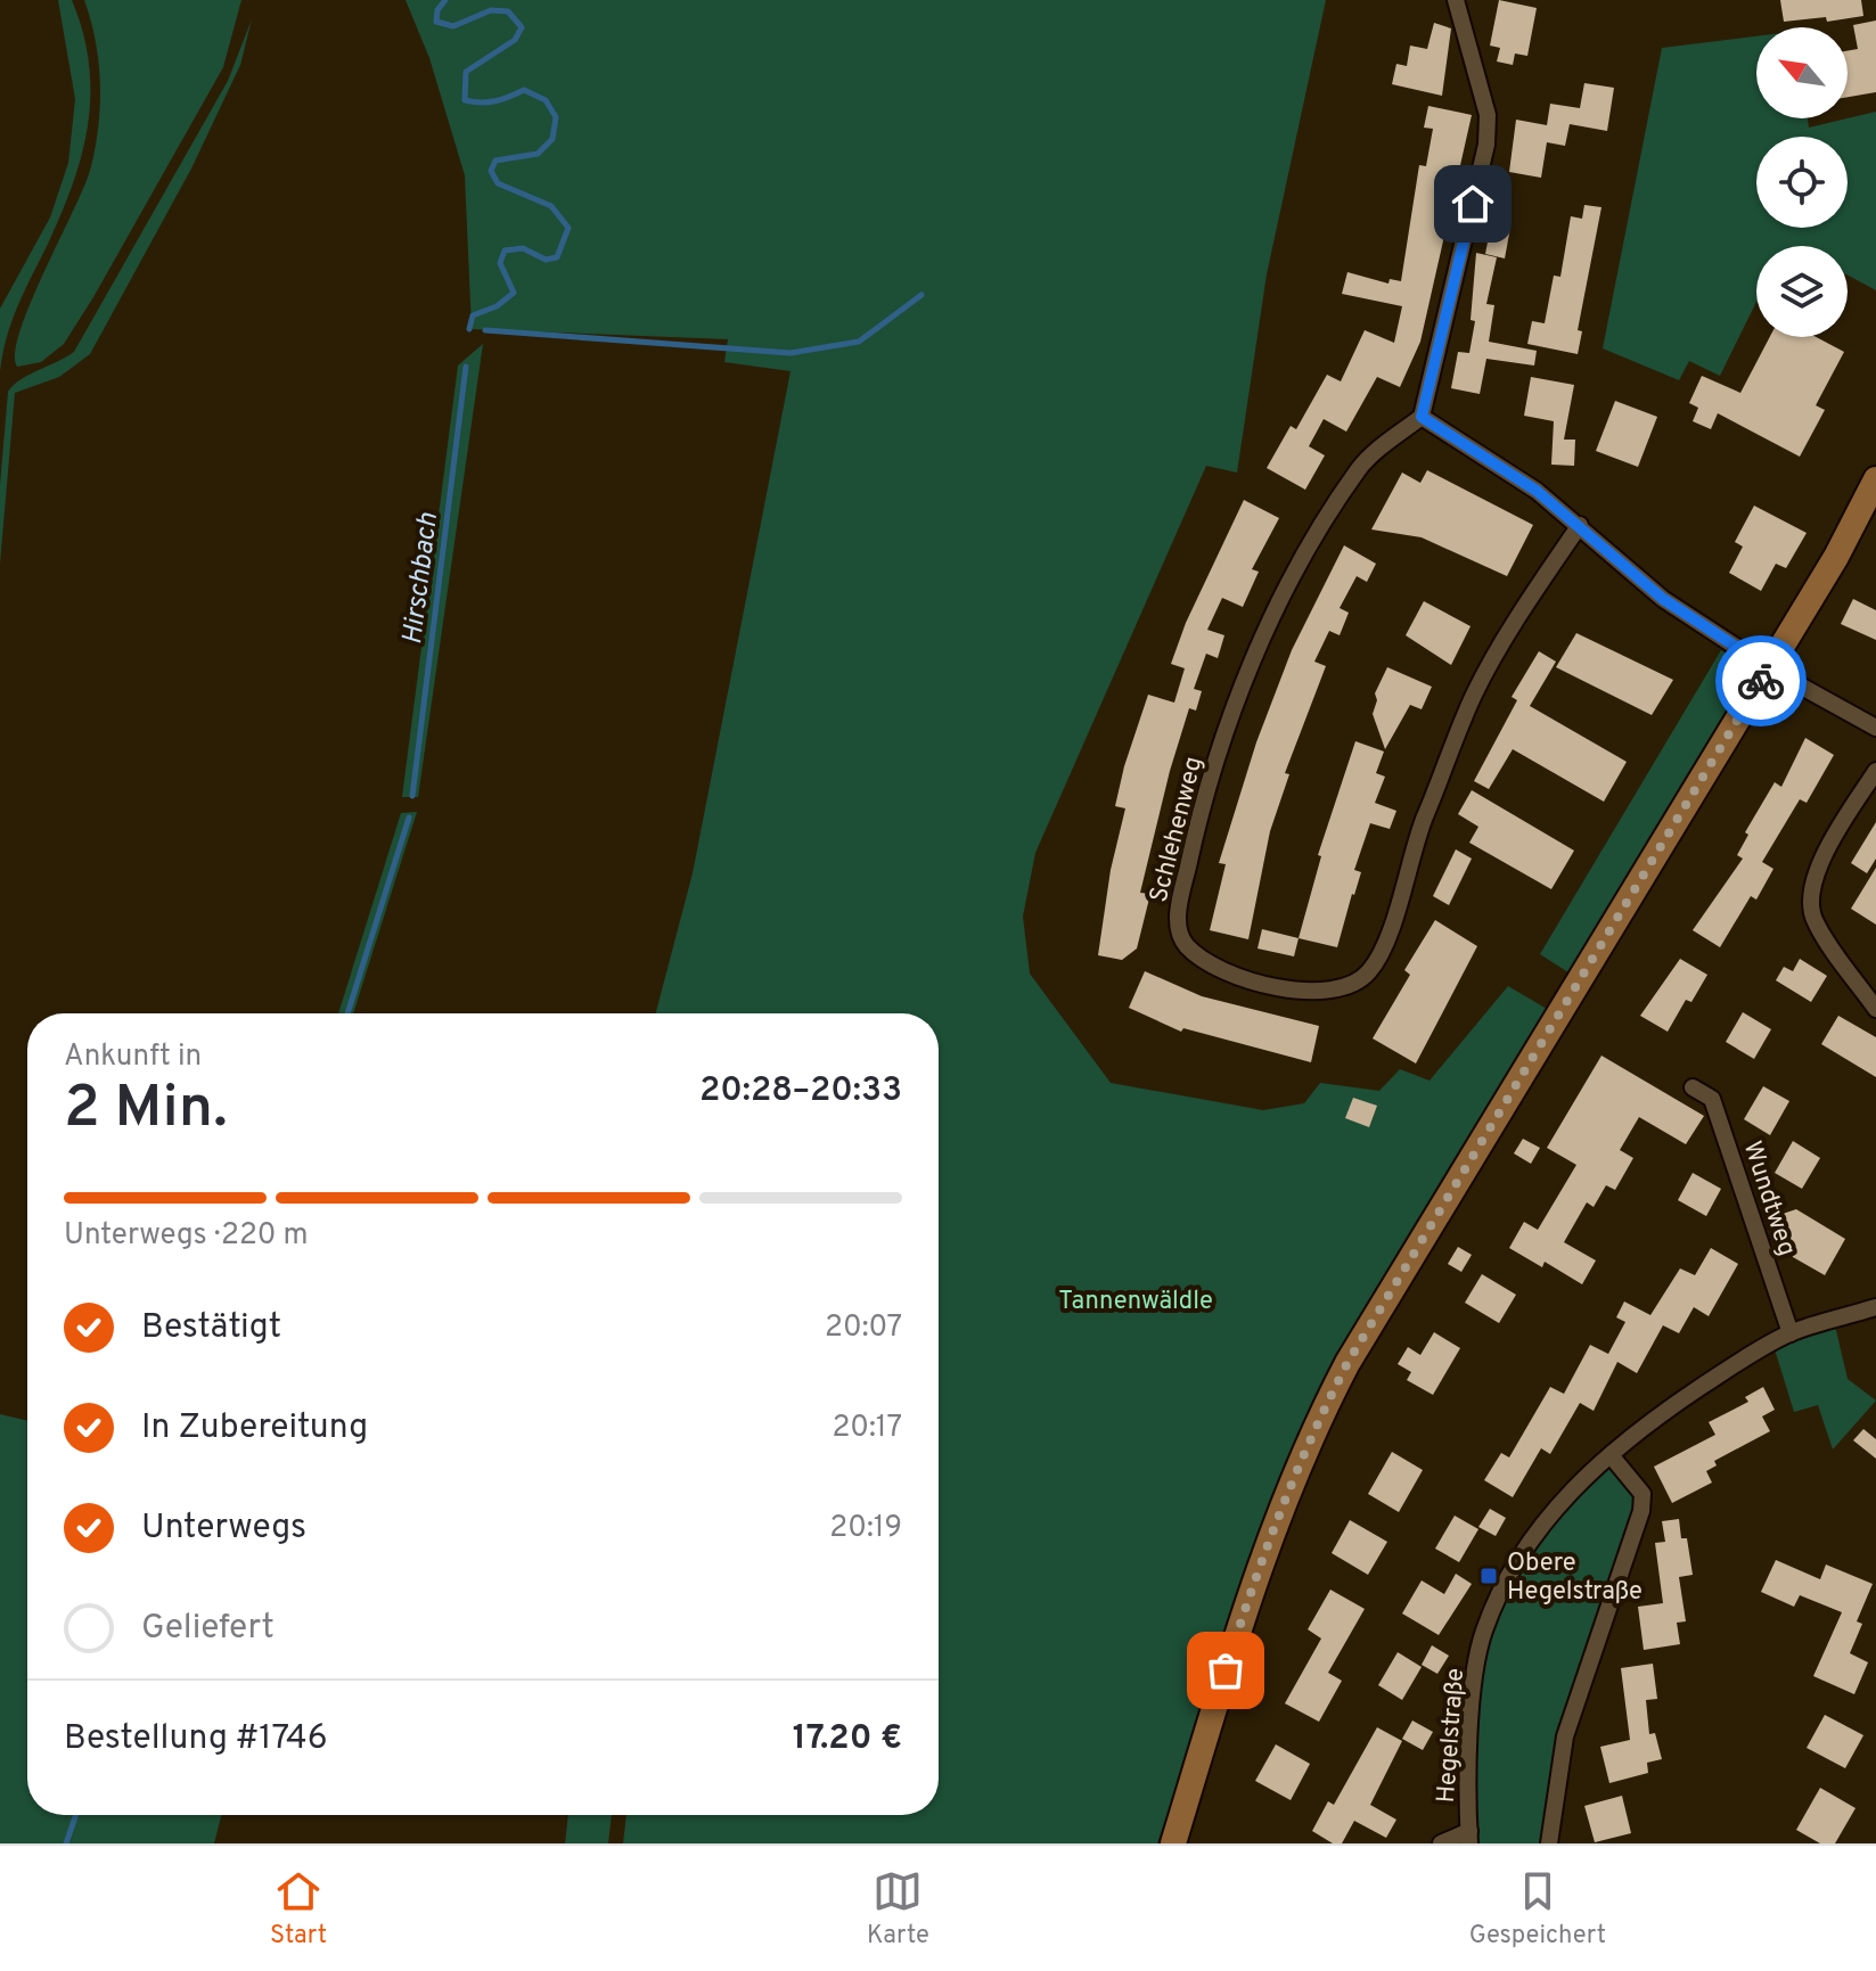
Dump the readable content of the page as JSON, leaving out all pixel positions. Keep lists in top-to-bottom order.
{
  "streets": {
    "street": ["Schlehenweg", "Wundtweg", "Hegelstraße"]
  },
  "crossings": [
    ["Wundtweg", "Hegelstraße"]
  ],
  "water": ["Hirschbach"],
  "parks": ["Tannenwäldle"],
  "places": {
    "transit": ["Obere Hegelstraße"]
  },
  "north": "top left",
  "page": {
    "heading": ["2 Min.", "Ankunft in", "20:28–20:33"],
    "panel": ["Bestellung #1746", "17.20 €"],
    "bar": "Unterwegs · 220 m",
    "list": [
      ["Bestätigt", "20:07"],
      ["In Zubereitung", "20:17"],
      ["Unterwegs", "20:19"],
      "Geliefert"
    ],
    "tabs": ["Start", "Karte", "Gespeichert"]
  }
}
